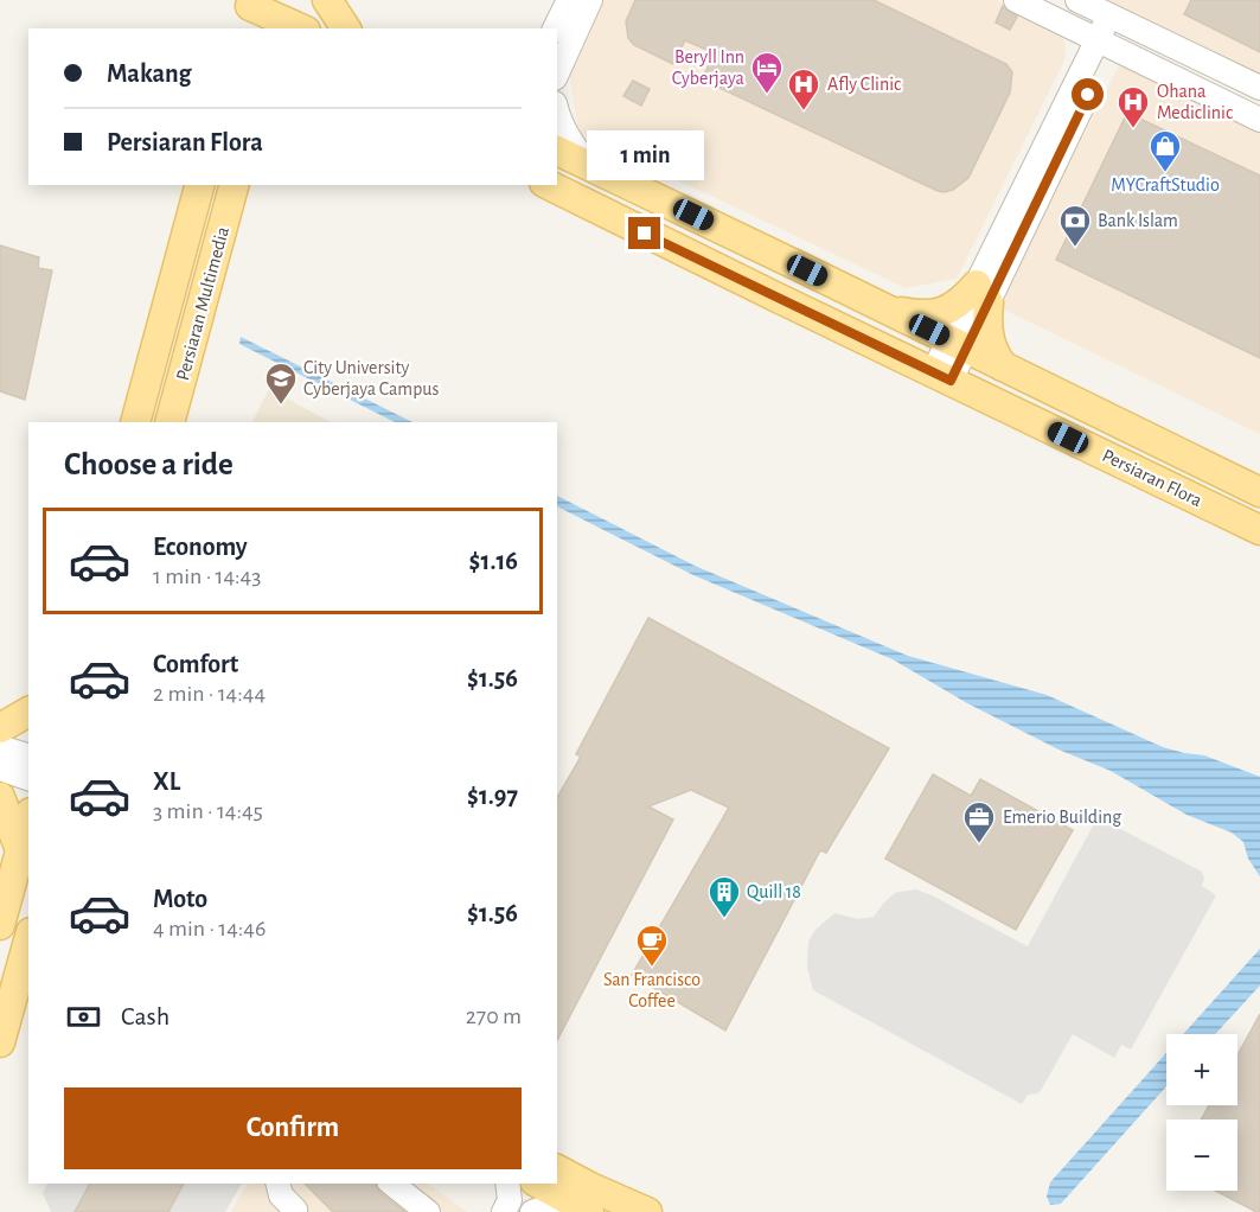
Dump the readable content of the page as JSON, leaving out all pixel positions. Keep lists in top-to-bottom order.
{
  "streets": {
    "main road": ["Persiaran Multimedia", "Persiaran Flora"]
  },
  "places": {
    "hotel": ["Beryll Inn Cyberjaya"],
    "hospital": ["Afly Clinic", "Ohana Mediclinic"],
    "shop": ["MYCraftStudio"],
    "bank": ["Bank Islam"],
    "school or university": ["City University Cyberjaya Campus"],
    "office": ["Emerio Building"],
    "building": ["Quill 18"],
    "cafe": ["San Francisco Coffee"]
  },
  "page": {
    "banner": ["Makang", "Persiaran Flora"],
    "bubble": "1 min",
    "heading": "Choose a ride",
    "list": [
      {
        "name": "Economy",
        "note": "1 min · 14:43",
        "value": "$1.16"
      },
      {
        "name": "Comfort",
        "note": "2 min · 14:44",
        "value": "$1.56"
      },
      {
        "name": "XL",
        "note": "3 min · 14:45",
        "value": "$1.97"
      },
      {
        "name": "Moto",
        "note": "4 min · 14:46",
        "value": "$1.56"
      }
    ],
    "pay": ["Cash", "270 m"],
    "map_buttons": ["+", "−"],
    "buttons": "Confirm"
  }
}
